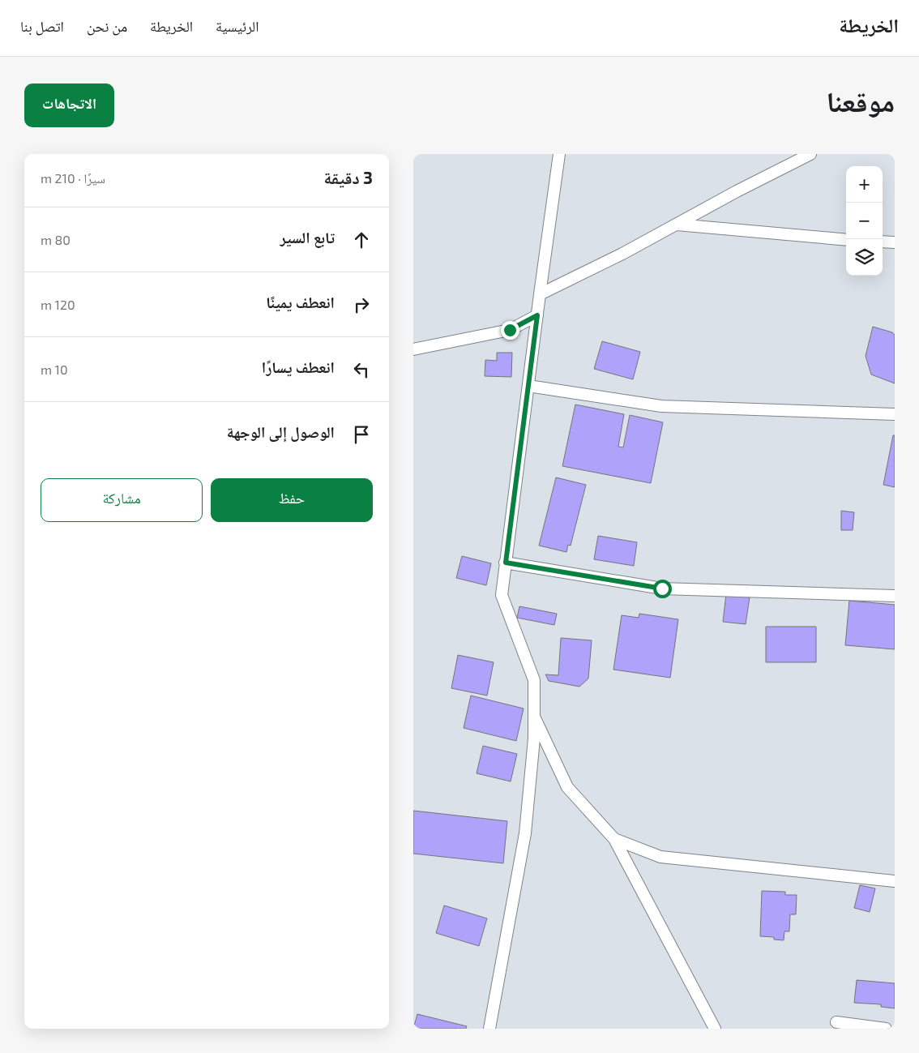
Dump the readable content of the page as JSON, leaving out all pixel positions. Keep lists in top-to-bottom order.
{
  "page": {
    "header": "الخريطة",
    "nav": [
      "الرئيسية",
      "الخريطة",
      "من نحن",
      "اتصل بنا"
    ],
    "title": "موقعنا",
    "buttons": [
      "الاتجاهات",
      ["حفظ", "مشاركة"]
    ],
    "heading": ["3 دقيقة", "سيرًا · 210 m"],
    "map_buttons": ["+", "−"],
    "list": [
      ["تابع السير", "80 m"],
      ["انعطف يمينًا", "120 m"],
      ["انعطف يسارًا", "10 m"],
      "الوصول إلى الوجهة"
    ]
  }
}
